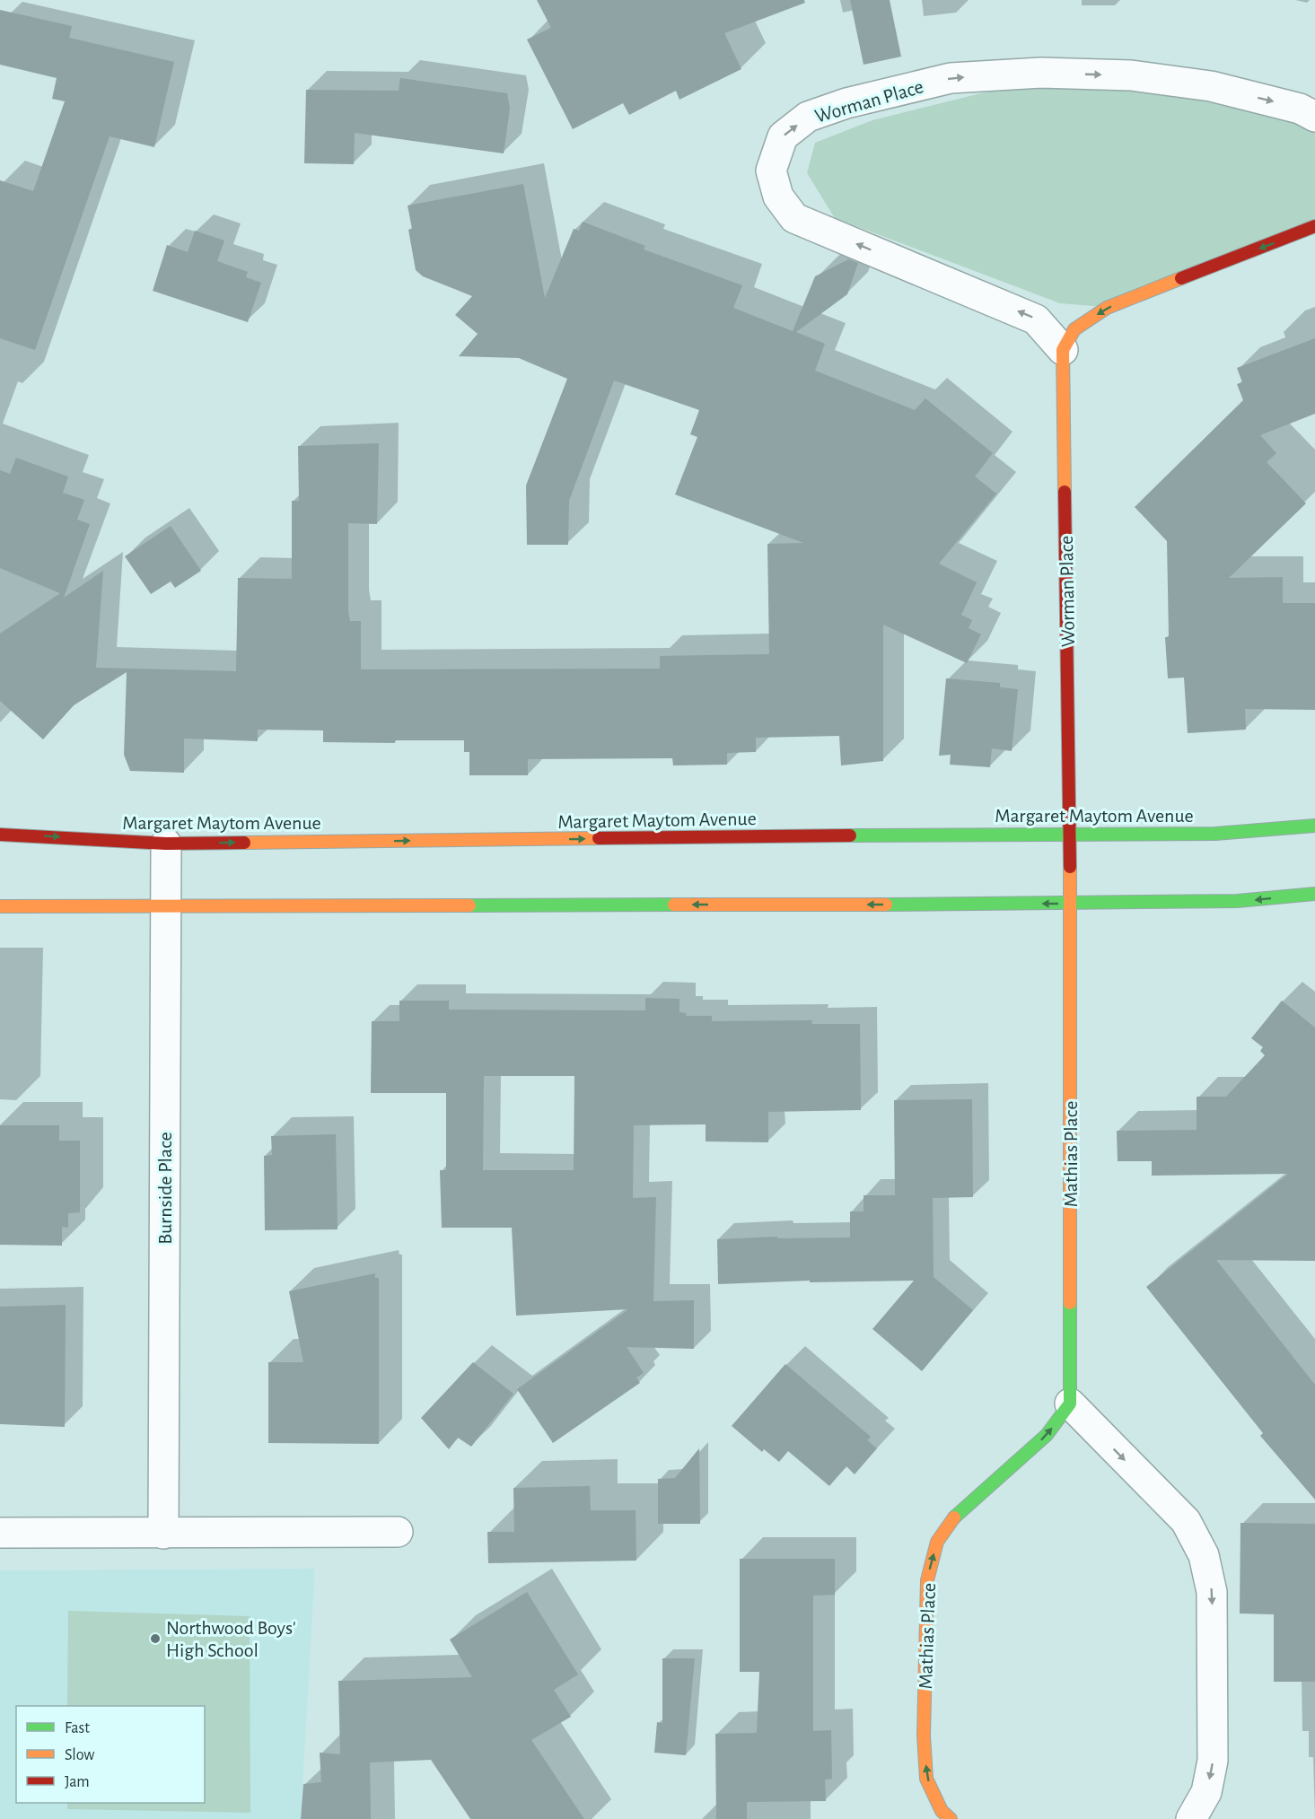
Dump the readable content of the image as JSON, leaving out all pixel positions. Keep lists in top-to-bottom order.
{
  "streets": {
    "street": [
      "Worman Place",
      "Margaret Maytom Avenue",
      "Mathias Place",
      "Burnside Place"
    ]
  },
  "crossings": [
    ["Worman Place", "Margaret Maytom Avenue"],
    ["Worman Place", "Mathias Place"],
    ["Margaret Maytom Avenue", "Burnside Place"]
  ],
  "one_way": ["Mathias Place"],
  "places": ["Northwood Boys' High School"],
  "legend": ["Fast", "Slow", "Jam"]
}
